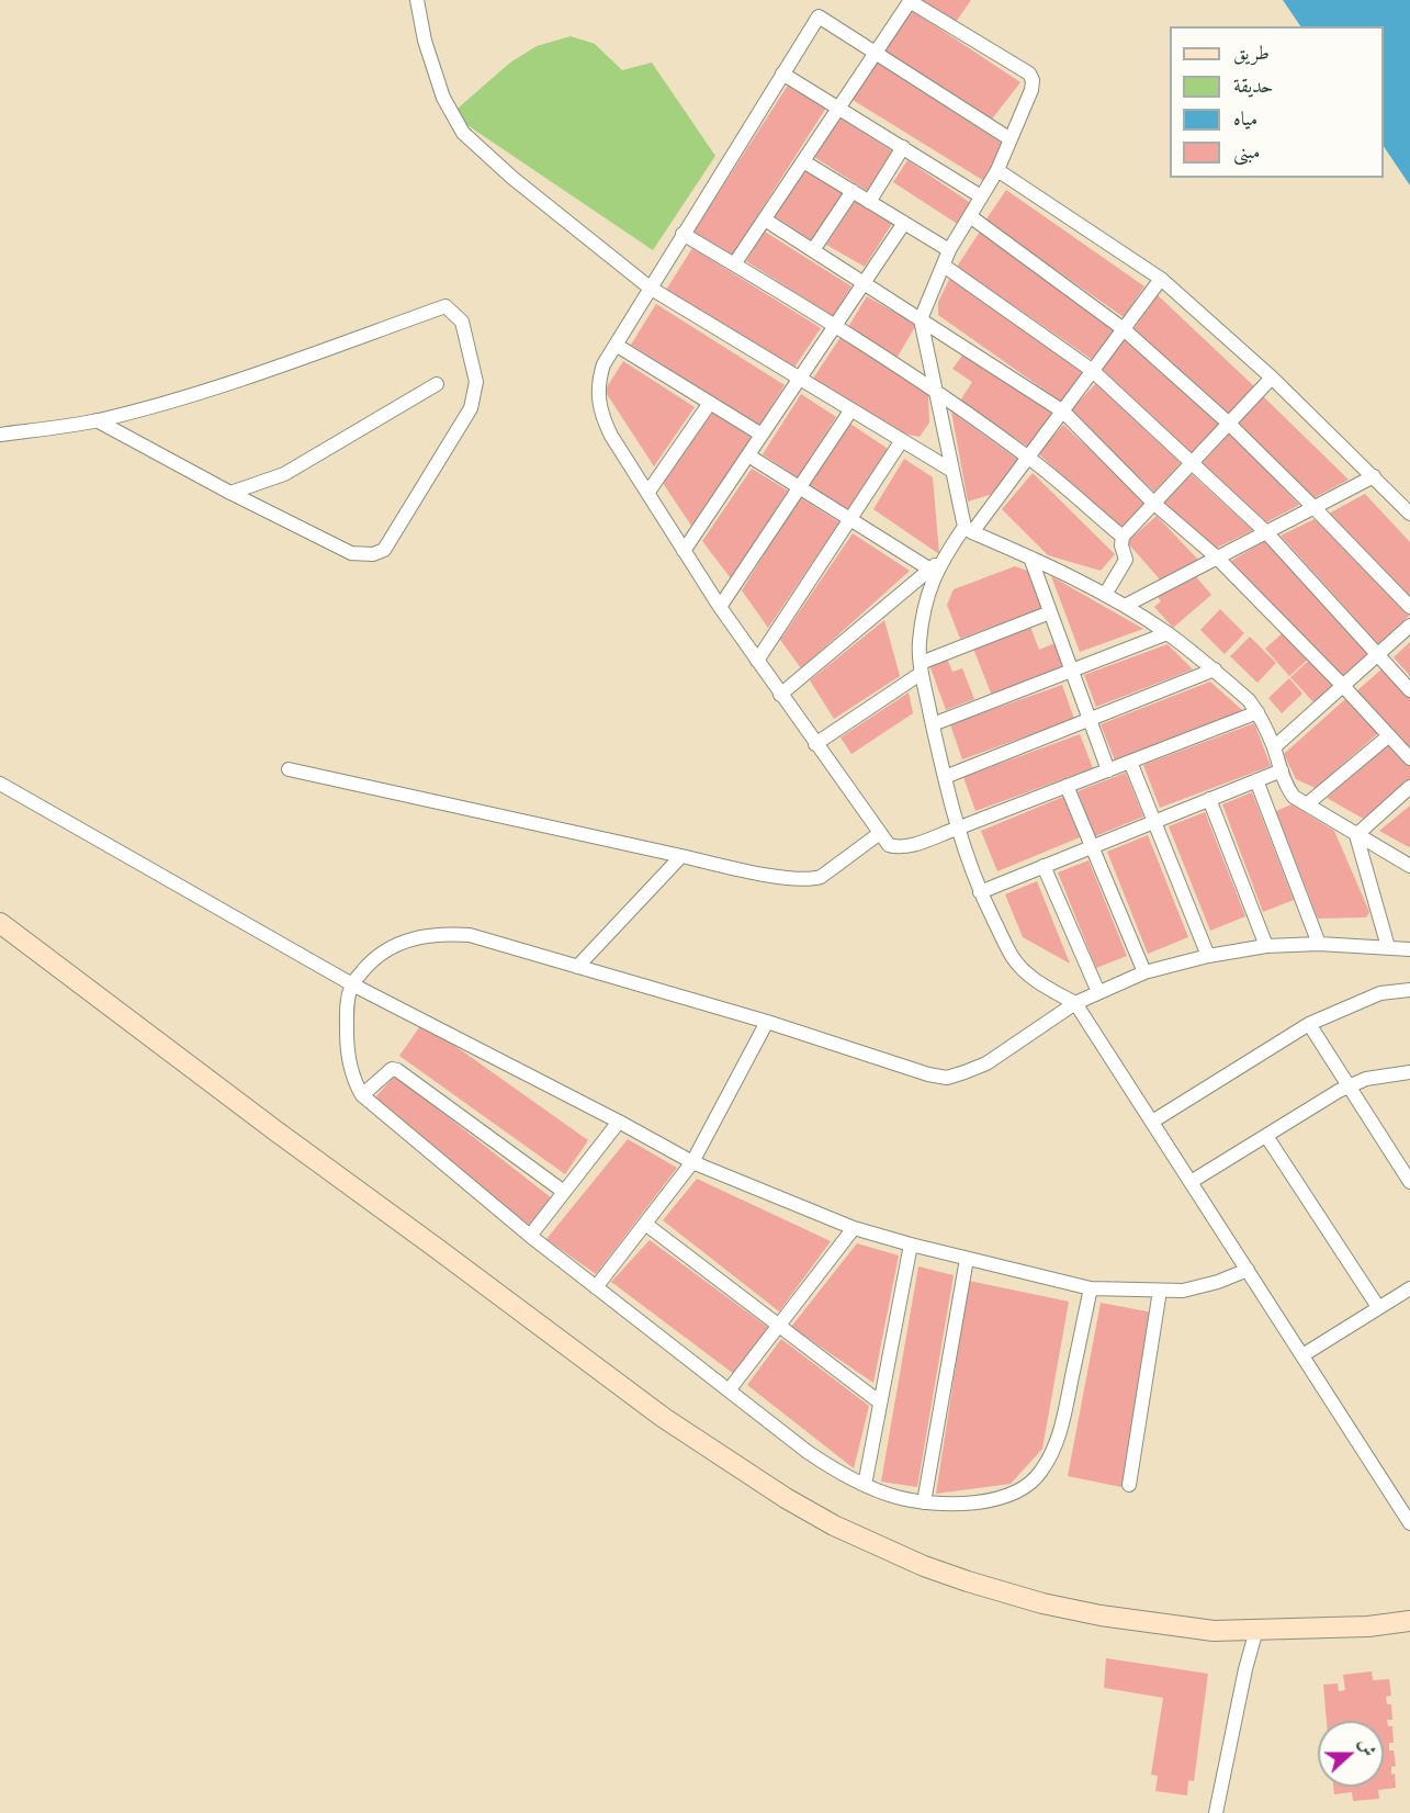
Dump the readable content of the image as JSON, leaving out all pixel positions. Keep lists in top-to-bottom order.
{
  "legend": [
    "طريق",
    "حديقة",
    "مياه",
    "مبنى"
  ],
  "north": "right"
}
